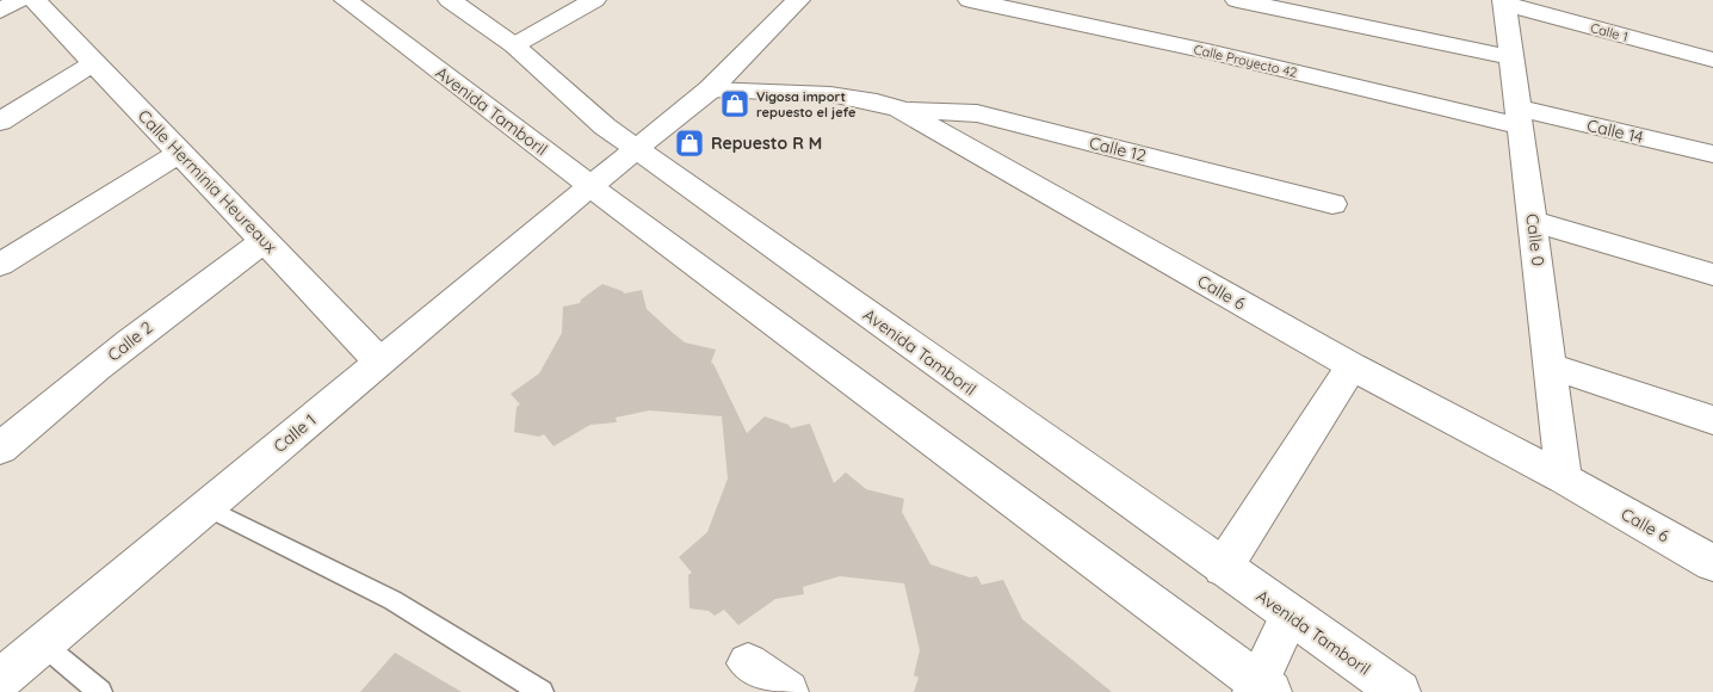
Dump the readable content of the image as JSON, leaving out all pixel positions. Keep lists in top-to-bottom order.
{
  "streets": {
    "street": [
      "Calle 1",
      "Calle Proyecto 42",
      "Avenida Tamboril",
      "Calle 14",
      "Calle 12",
      "Calle Herminia Heureaux",
      "Calle 0",
      "Calle 6",
      "Calle 2"
    ]
  },
  "crossings": [
    ["Calle 1", "Avenida Tamboril"],
    ["Calle 1", "Calle Herminia Heureaux"],
    ["Calle 1", "Calle 0"],
    ["Calle 1", "Calle 6"],
    ["Calle Proyecto 42", "Calle 14"],
    ["Calle Proyecto 42", "Calle 0"],
    ["Calle 14", "Calle 0"],
    ["Calle 12", "Calle 6"],
    ["Calle Herminia Heureaux", "Calle 2"],
    ["Calle 0", "Calle 6"]
  ],
  "places": {
    "shop": ["Vigosa import repuesto el jefe", "Repuesto R M"]
  }
}
